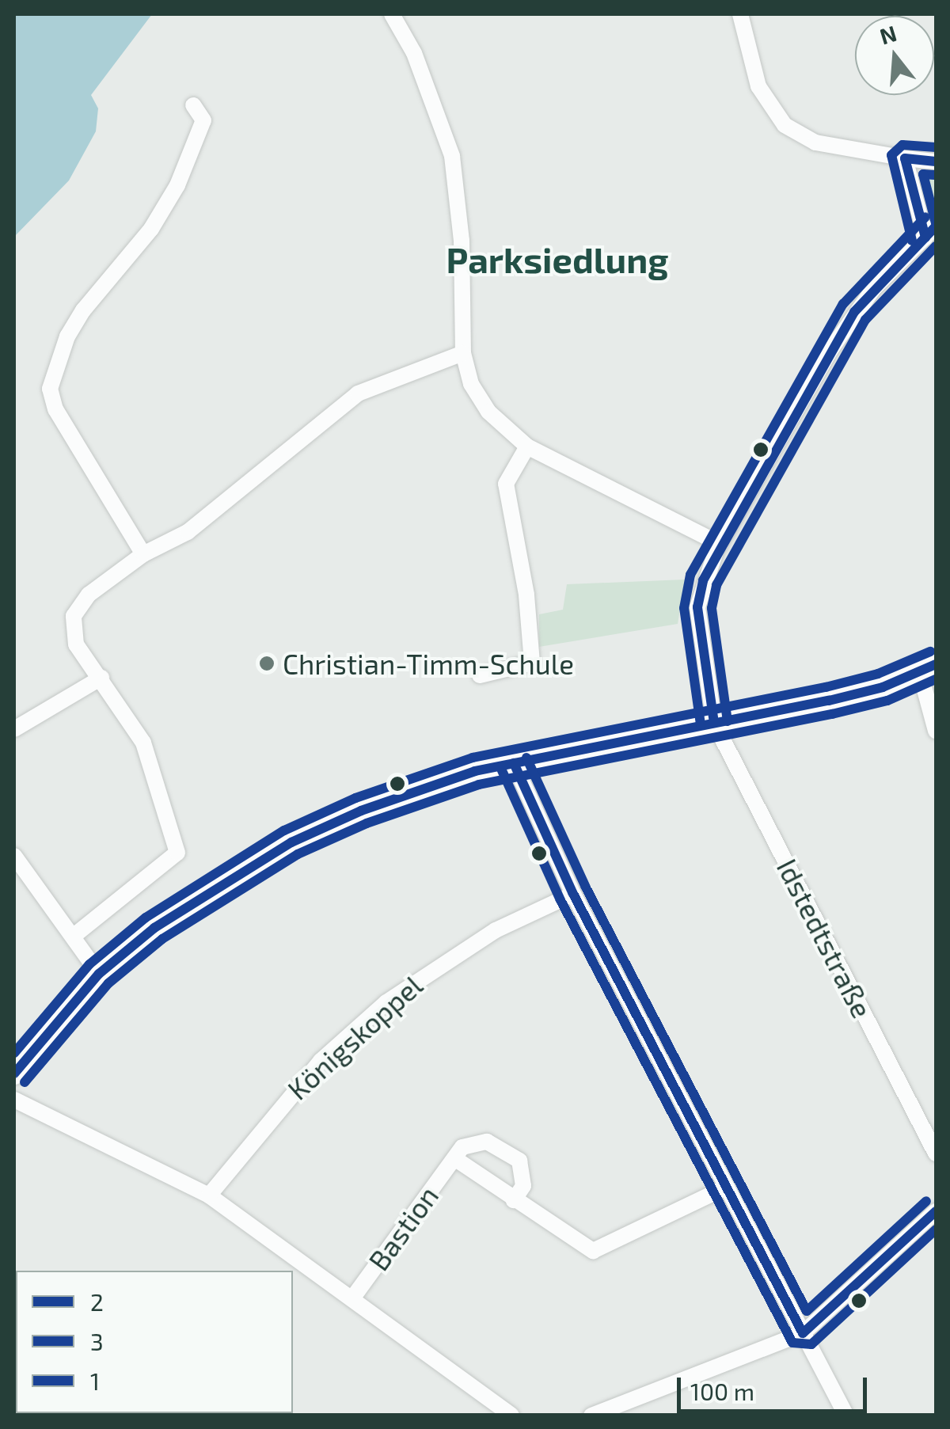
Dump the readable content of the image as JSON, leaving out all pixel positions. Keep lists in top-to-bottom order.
{
  "streets": {
    "street": ["Idstedtstraße", "Königskoppel", "Bastion"]
  },
  "districts": ["Parksiedlung"],
  "places": ["Christian-Timm-Schule"],
  "lines": ["transit line 1", "transit line 2", "transit line 3"],
  "legend": ["2", "3", "1"],
  "scale_bar": "100 m",
  "north": "top"
}
